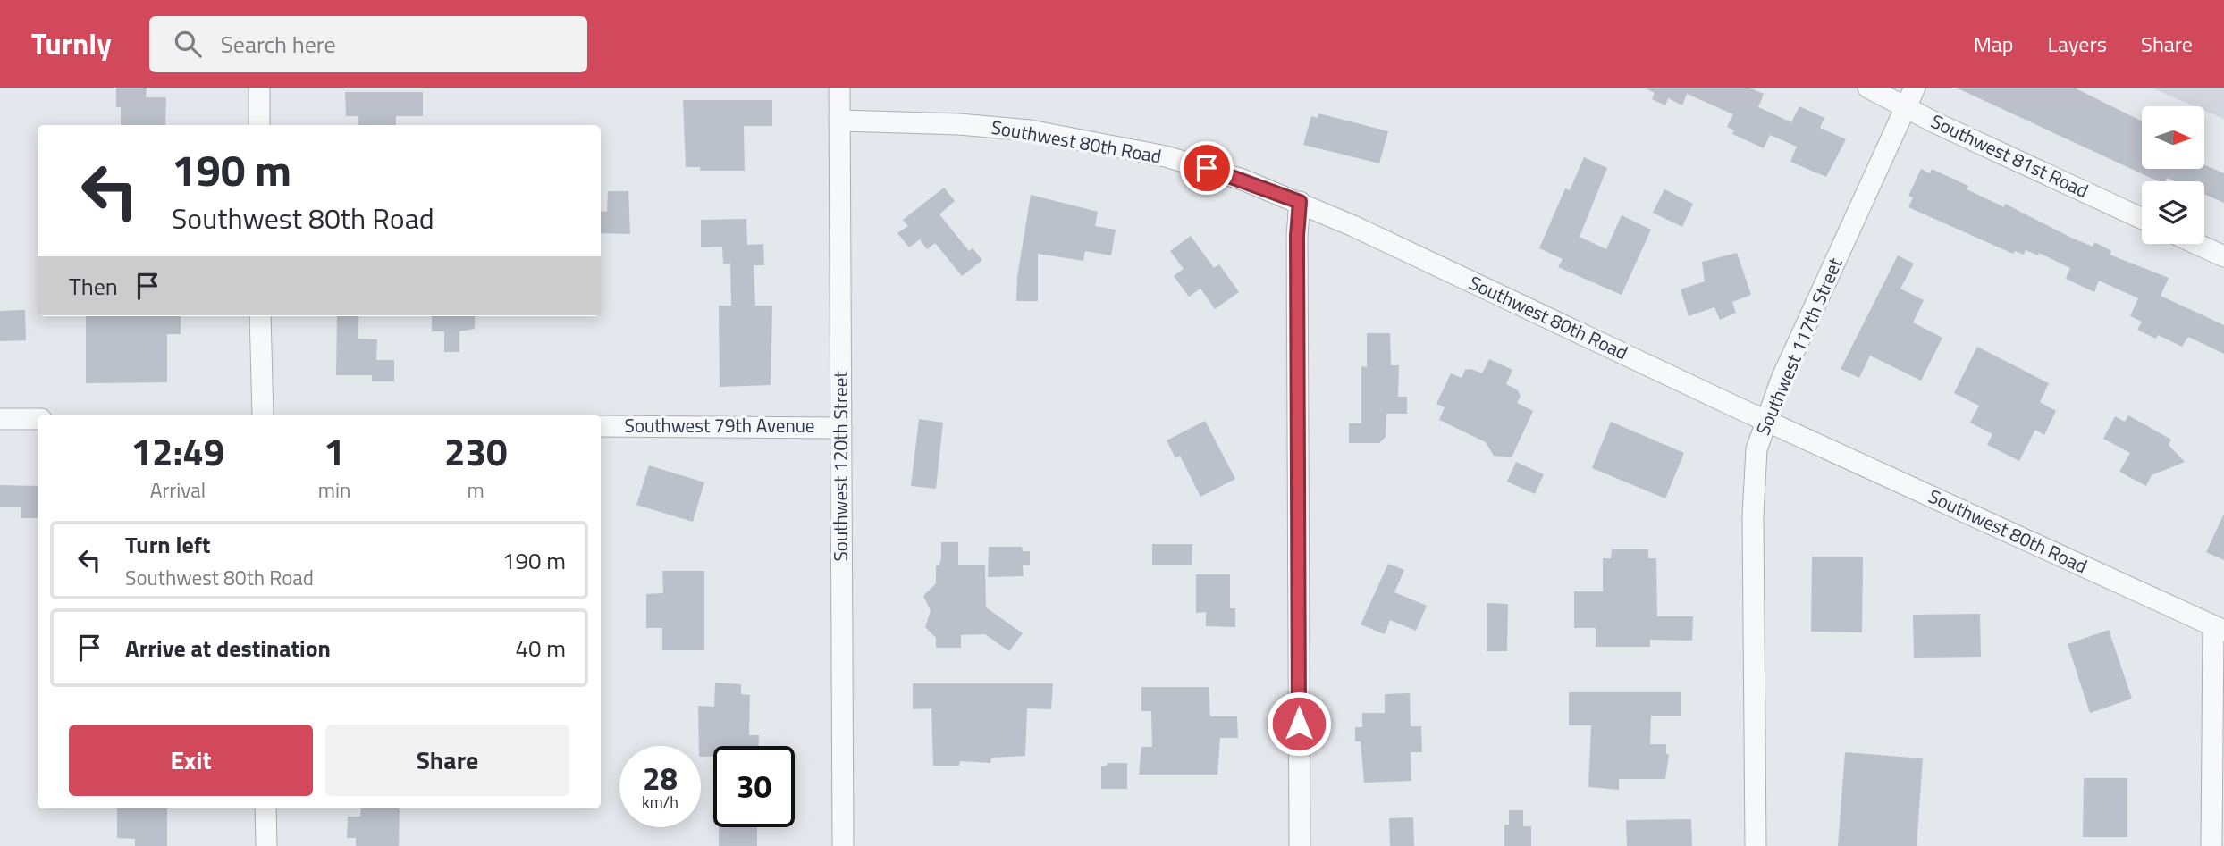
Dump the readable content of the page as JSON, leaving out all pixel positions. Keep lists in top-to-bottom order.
{
  "streets": {
    "street": [
      "Southwest 80th Road",
      "Southwest 81st Road",
      "Southwest 117th Street",
      "Southwest 79th Avenue",
      "Southwest 120th Street"
    ]
  },
  "crossings": [
    ["Southwest 80th Road", "Southwest 117th Street"],
    ["Southwest 80th Road", "Southwest 120th Street"],
    ["Southwest 81st Road", "Southwest 117th Street"],
    ["Southwest 79th Avenue", "Southwest 120th Street"]
  ],
  "north": "right",
  "page": {
    "header": "Turnly",
    "search": "Search here",
    "nav": ["Map", "Layers", "Share"],
    "turn": ["190 m", "Southwest 80th Road"],
    "then": "Then",
    "eta": [
      "12:49",
      "Arrival",
      "1",
      "min",
      "230",
      "m"
    ],
    "list": [
      {
        "name": "Turn left",
        "note": "Southwest 80th Road",
        "value": "190 m"
      },
      {
        "name": "Arrive at destination",
        "value": "40 m"
      }
    ],
    "buttons": ["Exit", "Share"],
    "speed": "28 km/h",
    "limit": "30"
  }
}
